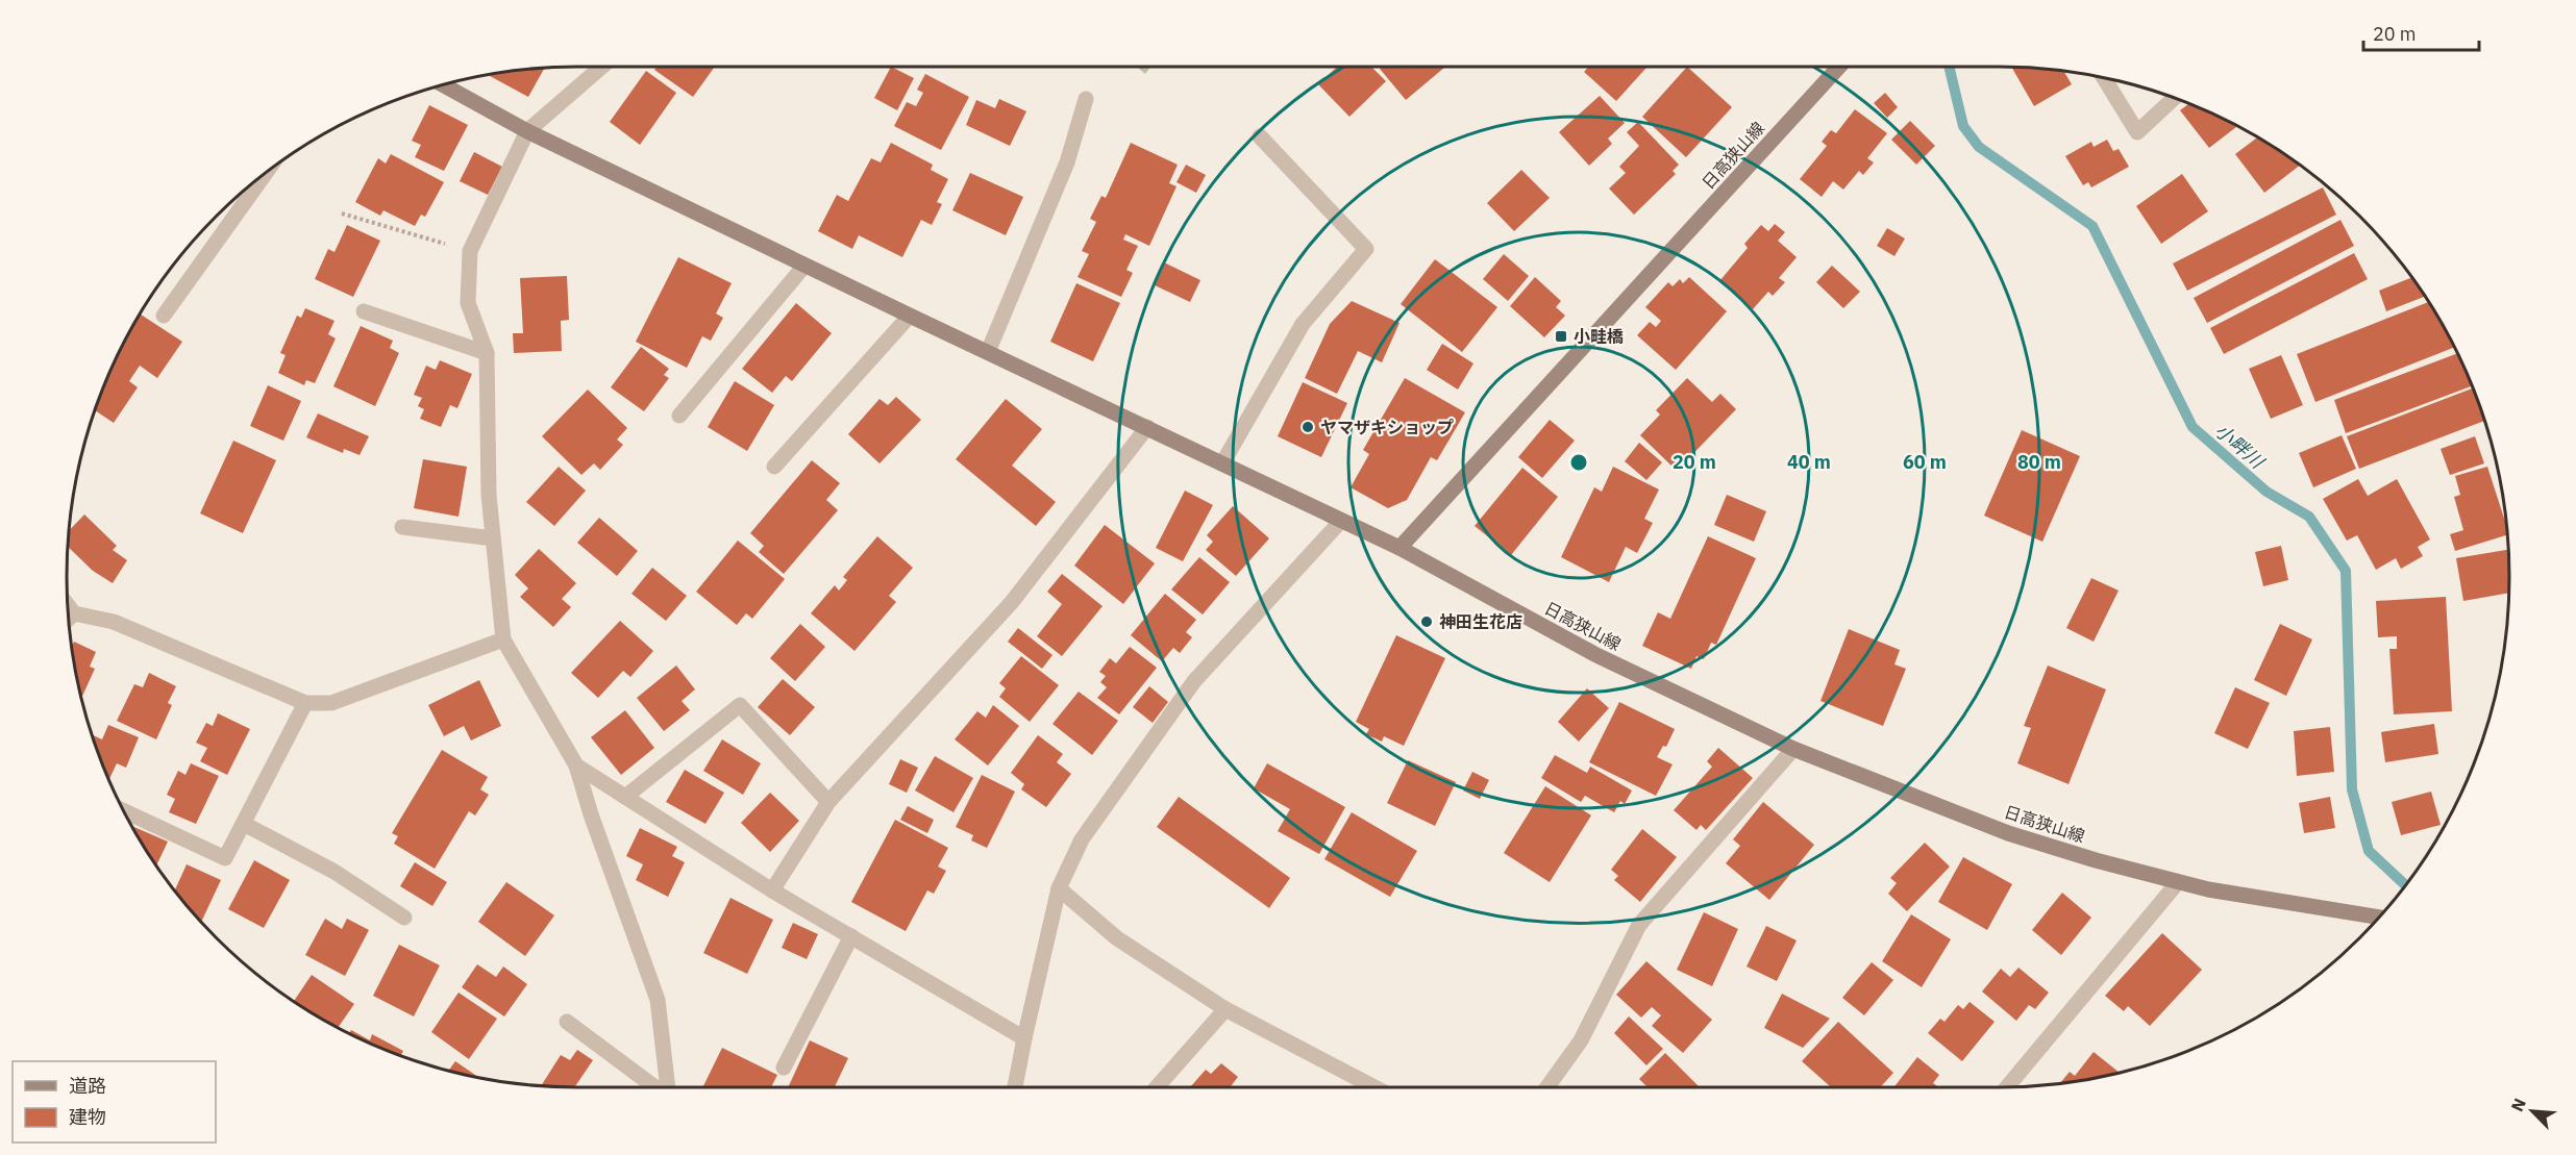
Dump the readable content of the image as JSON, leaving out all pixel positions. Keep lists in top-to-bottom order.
{
  "streets": {
    "main road": ["日高狭山線"]
  },
  "water": ["小畔川"],
  "places": {
    "transit": ["小畦橋"],
    "other": ["ヤマザキショップ", "神田生花店"]
  },
  "legend": ["道路", "建物"],
  "scale_bar": "20 m",
  "north": "top left",
  "rings": [
    "20 m",
    "40 m",
    "60 m",
    "80 m"
  ]
}
